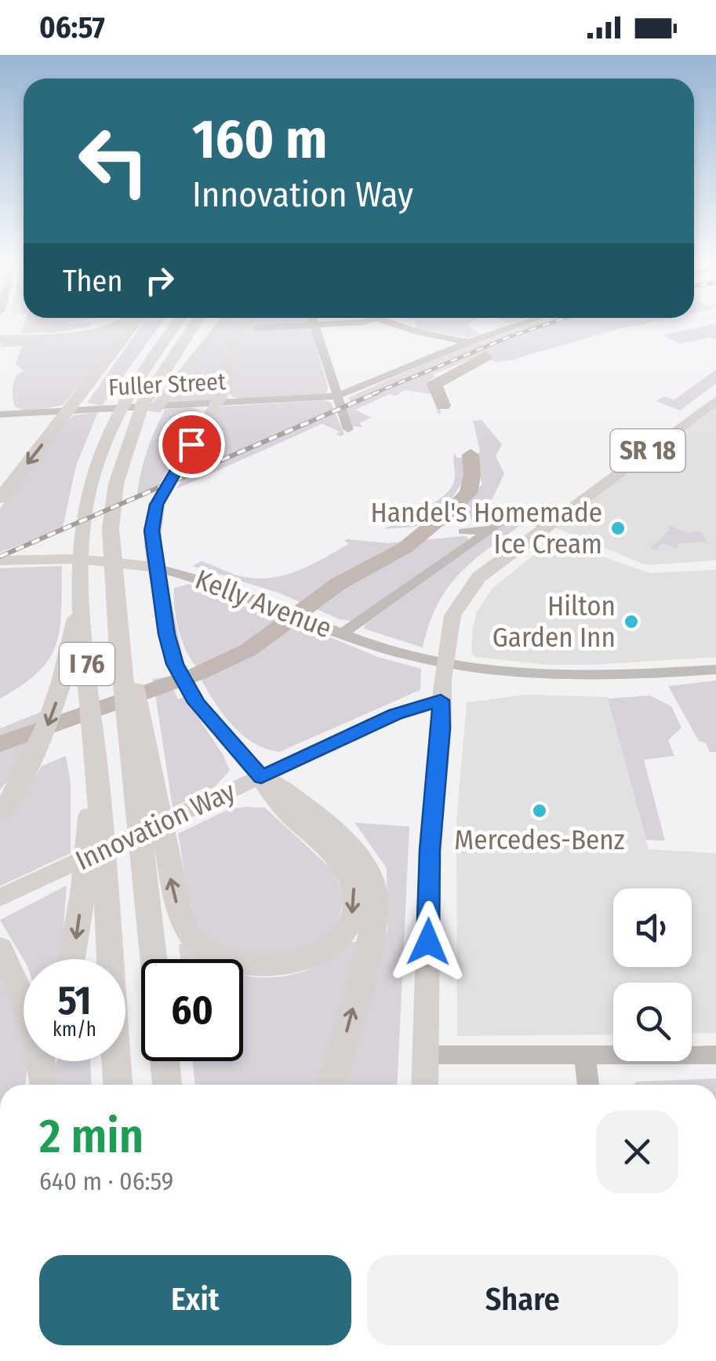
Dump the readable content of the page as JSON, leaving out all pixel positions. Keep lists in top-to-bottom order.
{
  "streets": {
    "highway": ["I 76"],
    "main road": ["SR 18", "Kelly Avenue", "Innovation Way"],
    "street": ["Fuller Street"]
  },
  "crossings": [
    ["SR 18", "Innovation Way"]
  ],
  "places": ["Handel's Homemade Ice Cream", "Hilton Garden Inn", "Mercedes-Benz"],
  "page": {
    "status": "06:57",
    "turn": ["160 m", "Innovation Way"],
    "then": "Then",
    "speed": "51 km/h",
    "limit": "60",
    "heading": ["2 min", "640 m · 06:59"],
    "buttons": ["Exit", "Share"]
  }
}
